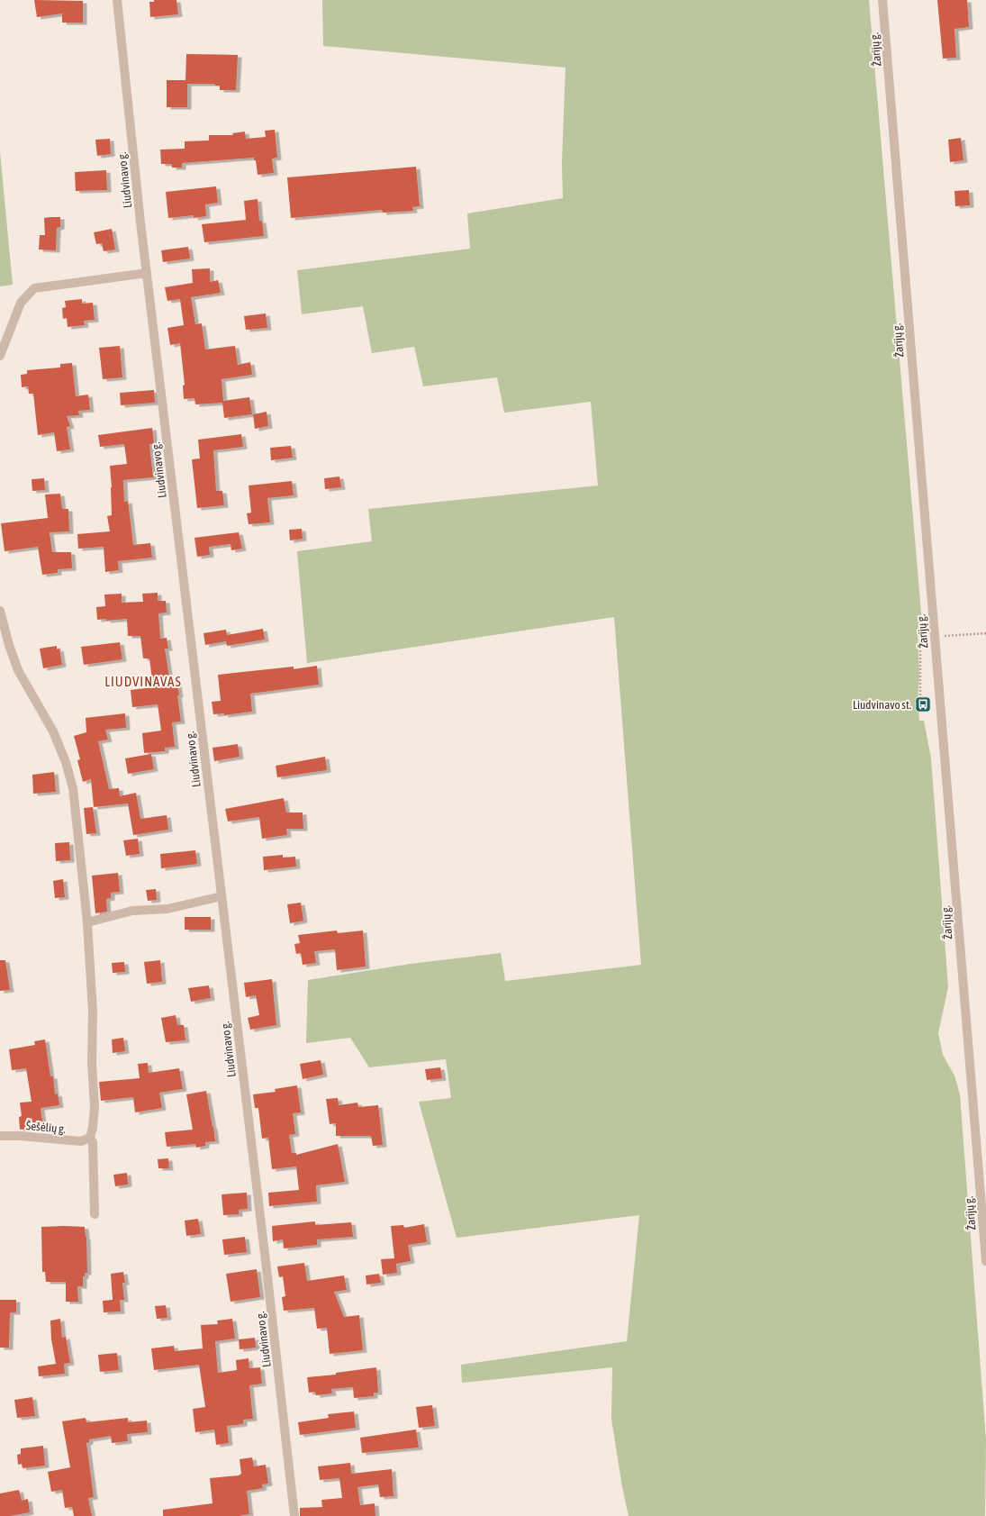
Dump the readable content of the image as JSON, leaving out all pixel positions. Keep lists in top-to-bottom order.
{
  "streets": {
    "street": ["Žarijų g.", "Liudvinavo g.", "Šešėlių g."]
  },
  "districts": ["LIUDVINAVAS"],
  "places": {
    "bus stop": ["Liudvinavo st."]
  }
}
